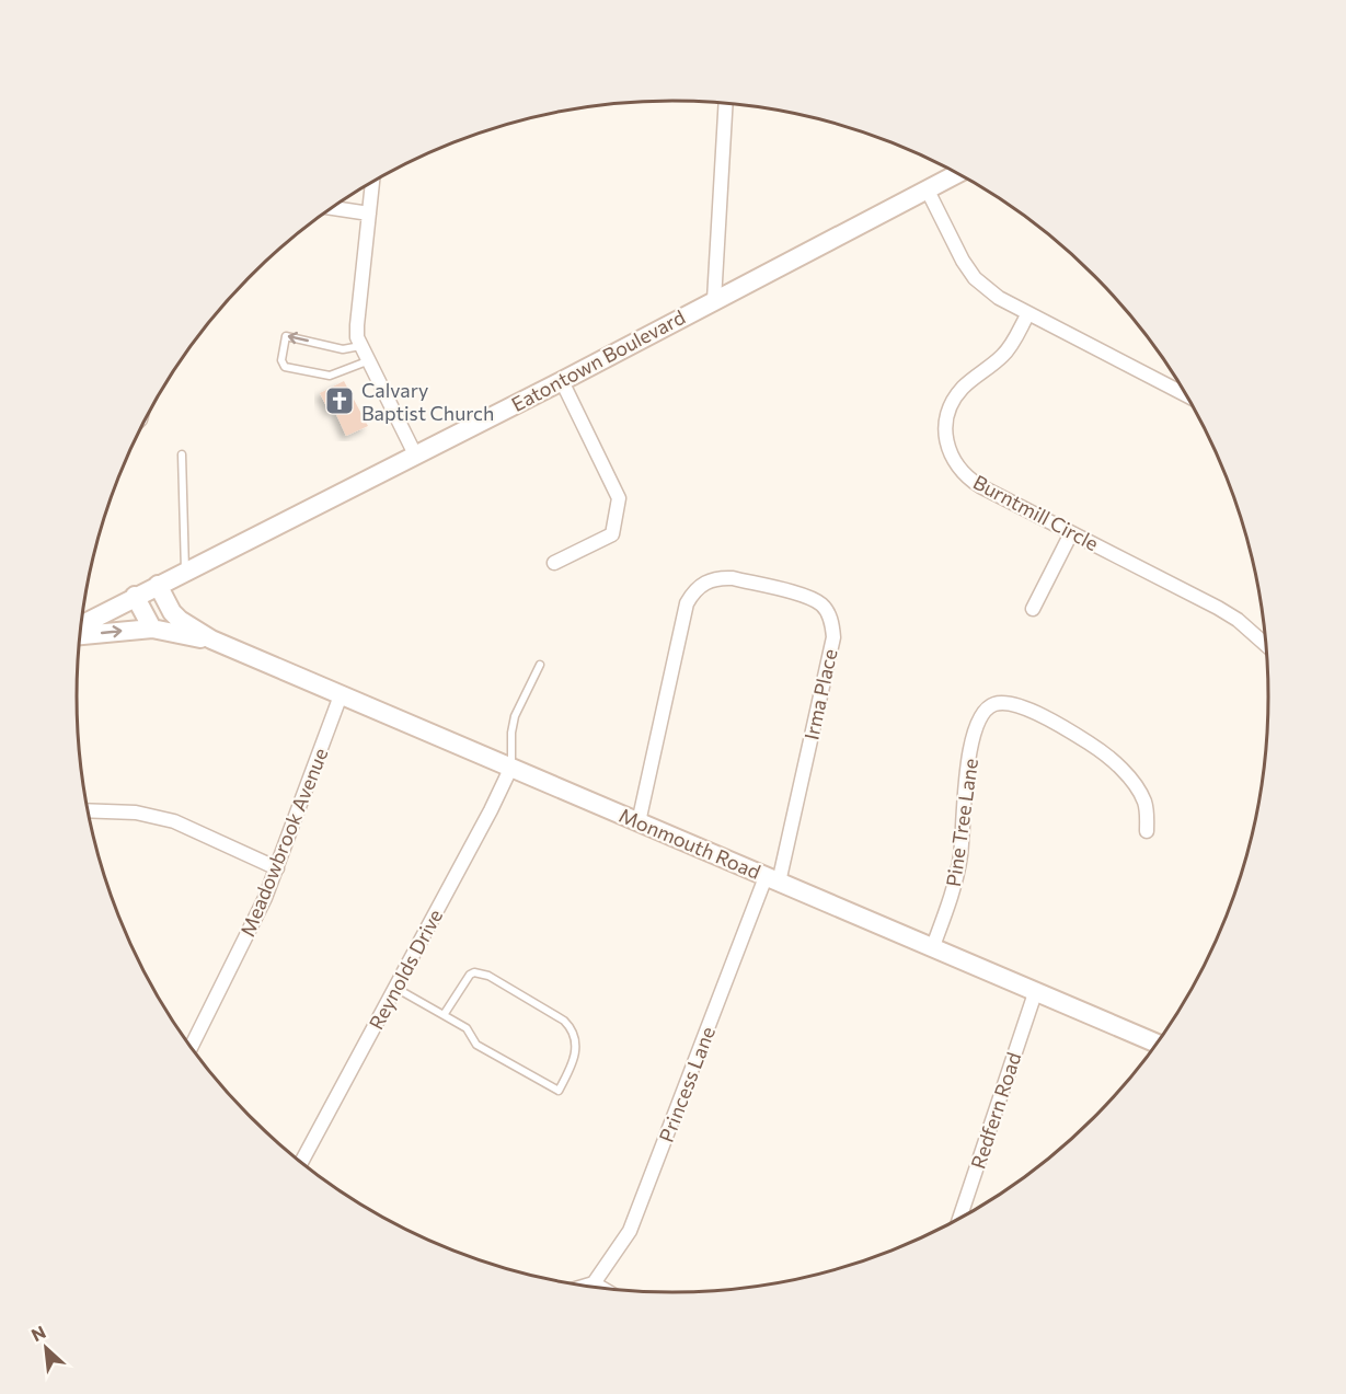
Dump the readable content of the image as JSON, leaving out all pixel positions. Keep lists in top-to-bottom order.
{
  "streets": {
    "main road": ["Eatontown Boulevard", "Monmouth Road"],
    "street": [
      "Burntmill Circle",
      "Irma Place",
      "Pine Tree Lane",
      "Meadowbrook Avenue",
      "Reynolds Drive",
      "Princess Lane",
      "Redfern Road"
    ]
  },
  "crossings": [
    ["Eatontown Boulevard", "Monmouth Road"],
    ["Irma Place", "Monmouth Road"],
    ["Irma Place", "Princess Lane"],
    ["Pine Tree Lane", "Monmouth Road"],
    ["Meadowbrook Avenue", "Monmouth Road"],
    ["Monmouth Road", "Reynolds Drive"],
    ["Monmouth Road", "Princess Lane"],
    ["Monmouth Road", "Redfern Road"]
  ],
  "places": {
    "church": ["Calvary Baptist Church"]
  },
  "north": "top left"
}
